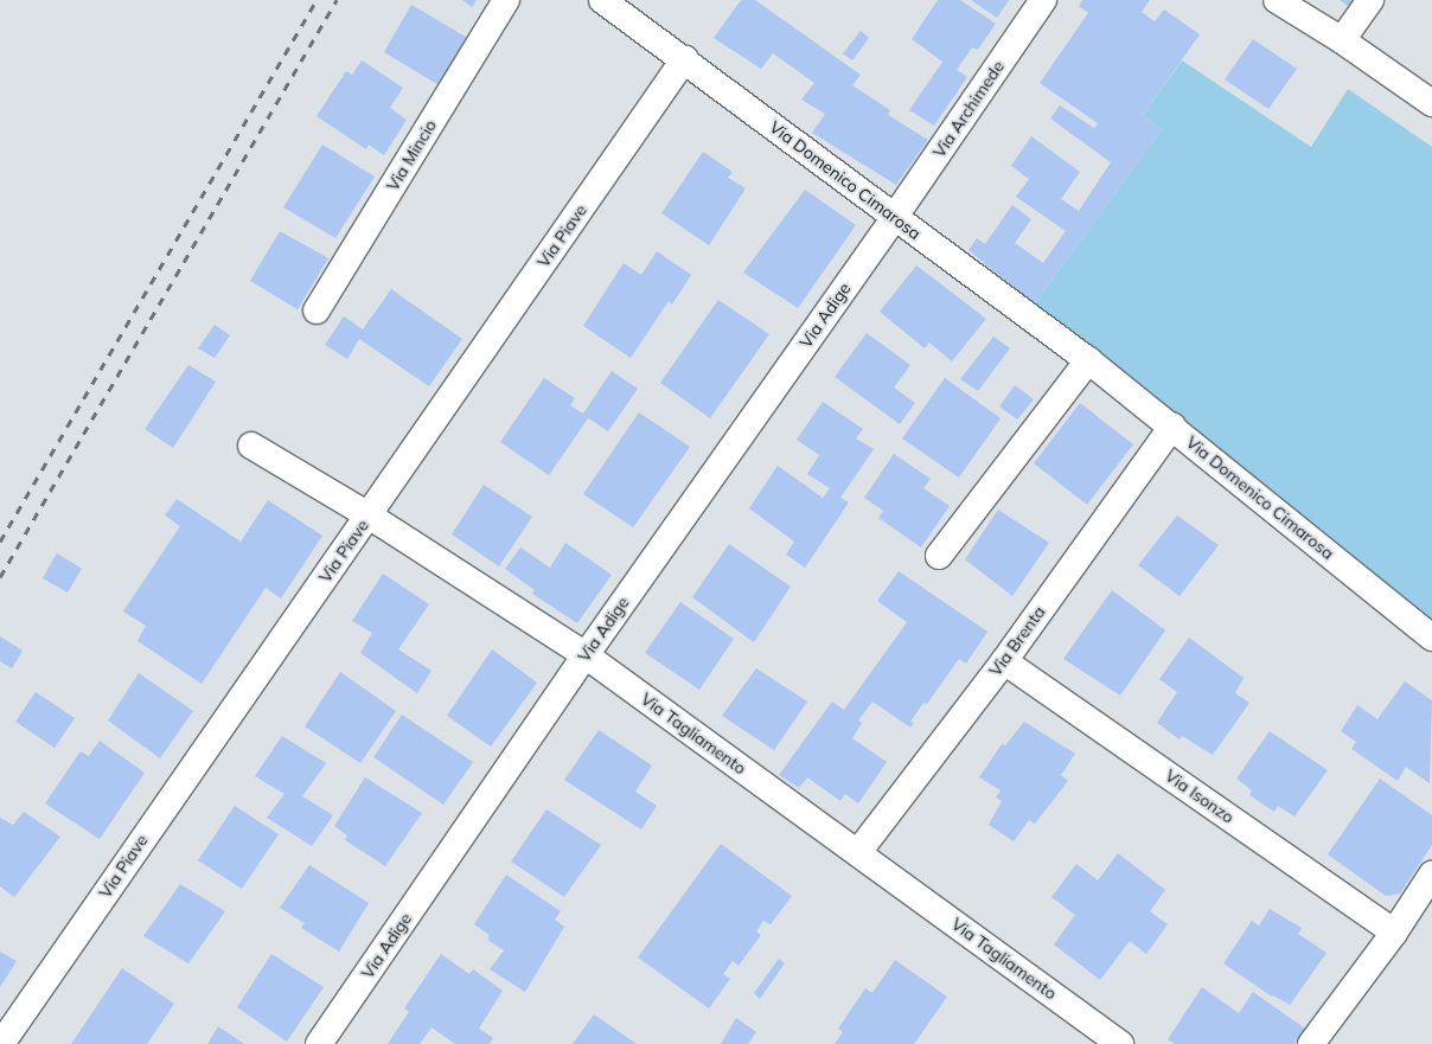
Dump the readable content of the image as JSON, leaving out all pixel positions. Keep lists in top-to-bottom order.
{
  "streets": {
    "street": [
      "Via Archimede",
      "Via Mincio",
      "Via Domenico Cimarosa",
      "Via Piave",
      "Via Adige",
      "Via Brenta",
      "Via Tagliamento",
      "Via Isonzo"
    ]
  },
  "crossings": [
    ["Via Archimede", "Via Domenico Cimarosa"],
    ["Via Archimede", "Via Adige"],
    ["Via Domenico Cimarosa", "Via Piave"],
    ["Via Domenico Cimarosa", "Via Adige"],
    ["Via Domenico Cimarosa", "Via Brenta"],
    ["Via Piave", "Via Tagliamento"],
    ["Via Adige", "Via Tagliamento"],
    ["Via Brenta", "Via Tagliamento"],
    ["Via Brenta", "Via Isonzo"]
  ]
}
